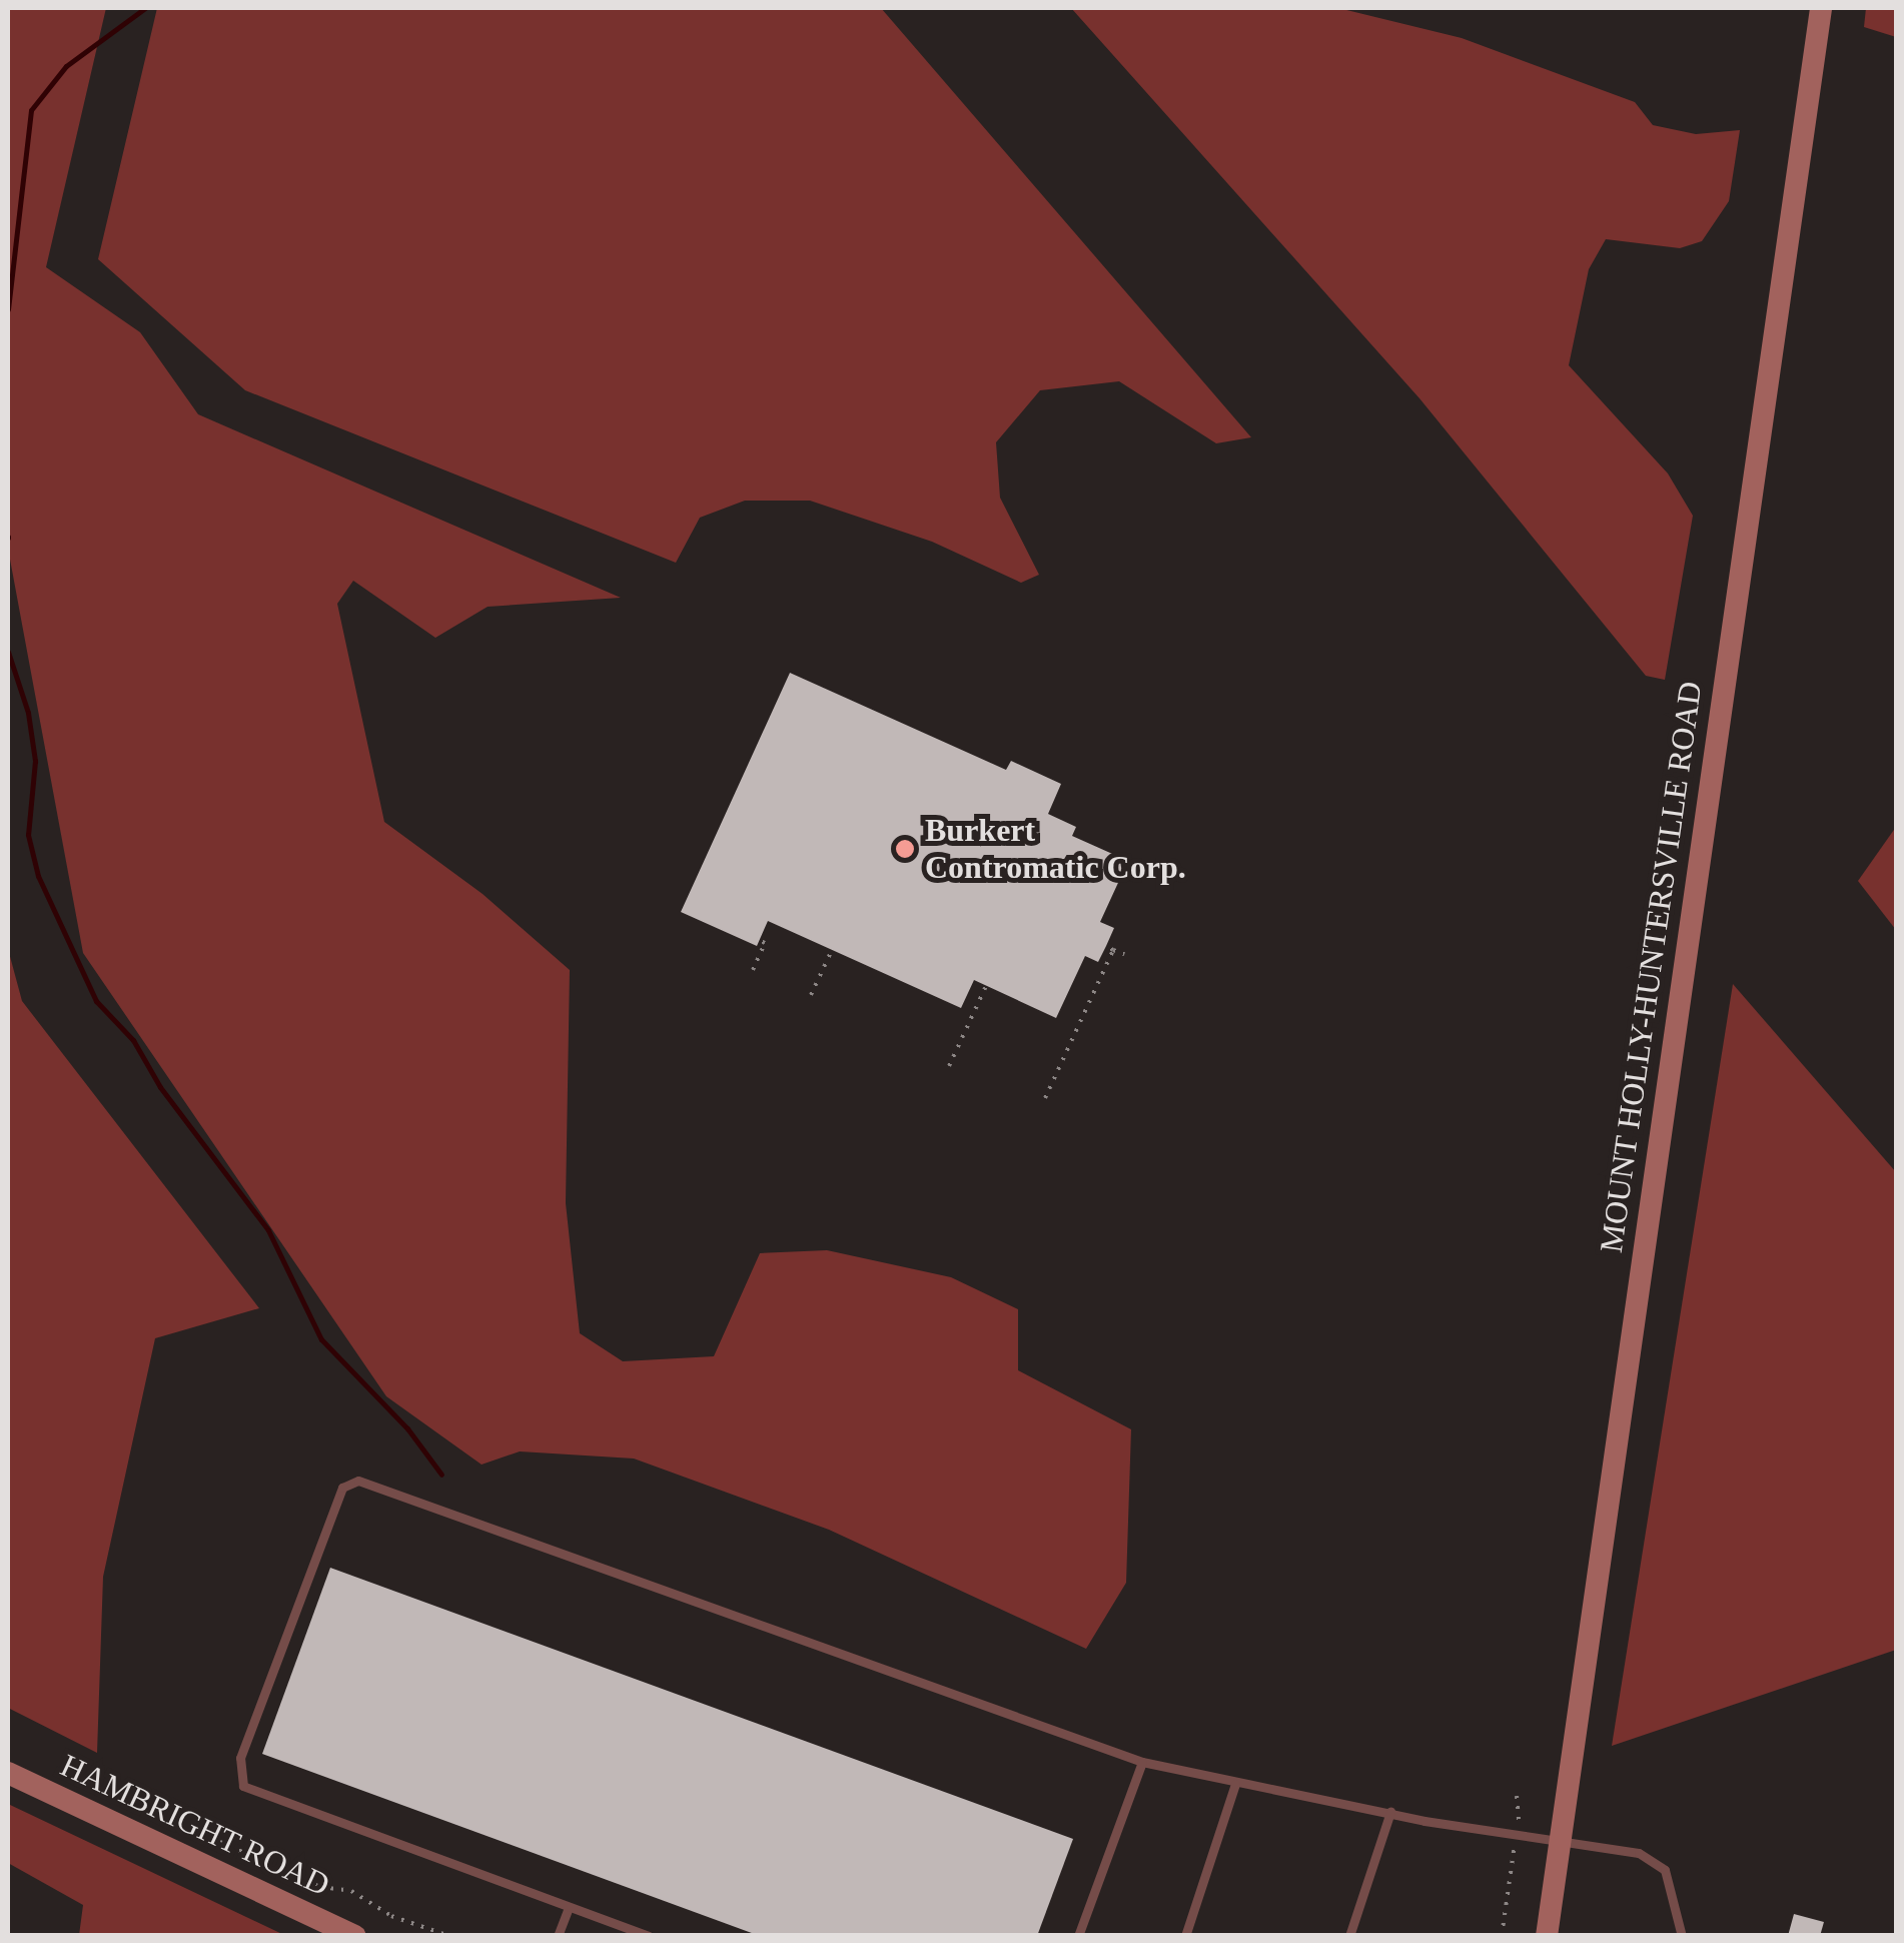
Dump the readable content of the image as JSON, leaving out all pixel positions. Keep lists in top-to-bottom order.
{
  "streets": {
    "main road": ["MOUNT HOLLY-HUNTERSVILLE ROAD", "HAMBRIGHT ROAD"]
  },
  "places": ["Burkert Contromatic Corp."]
}
